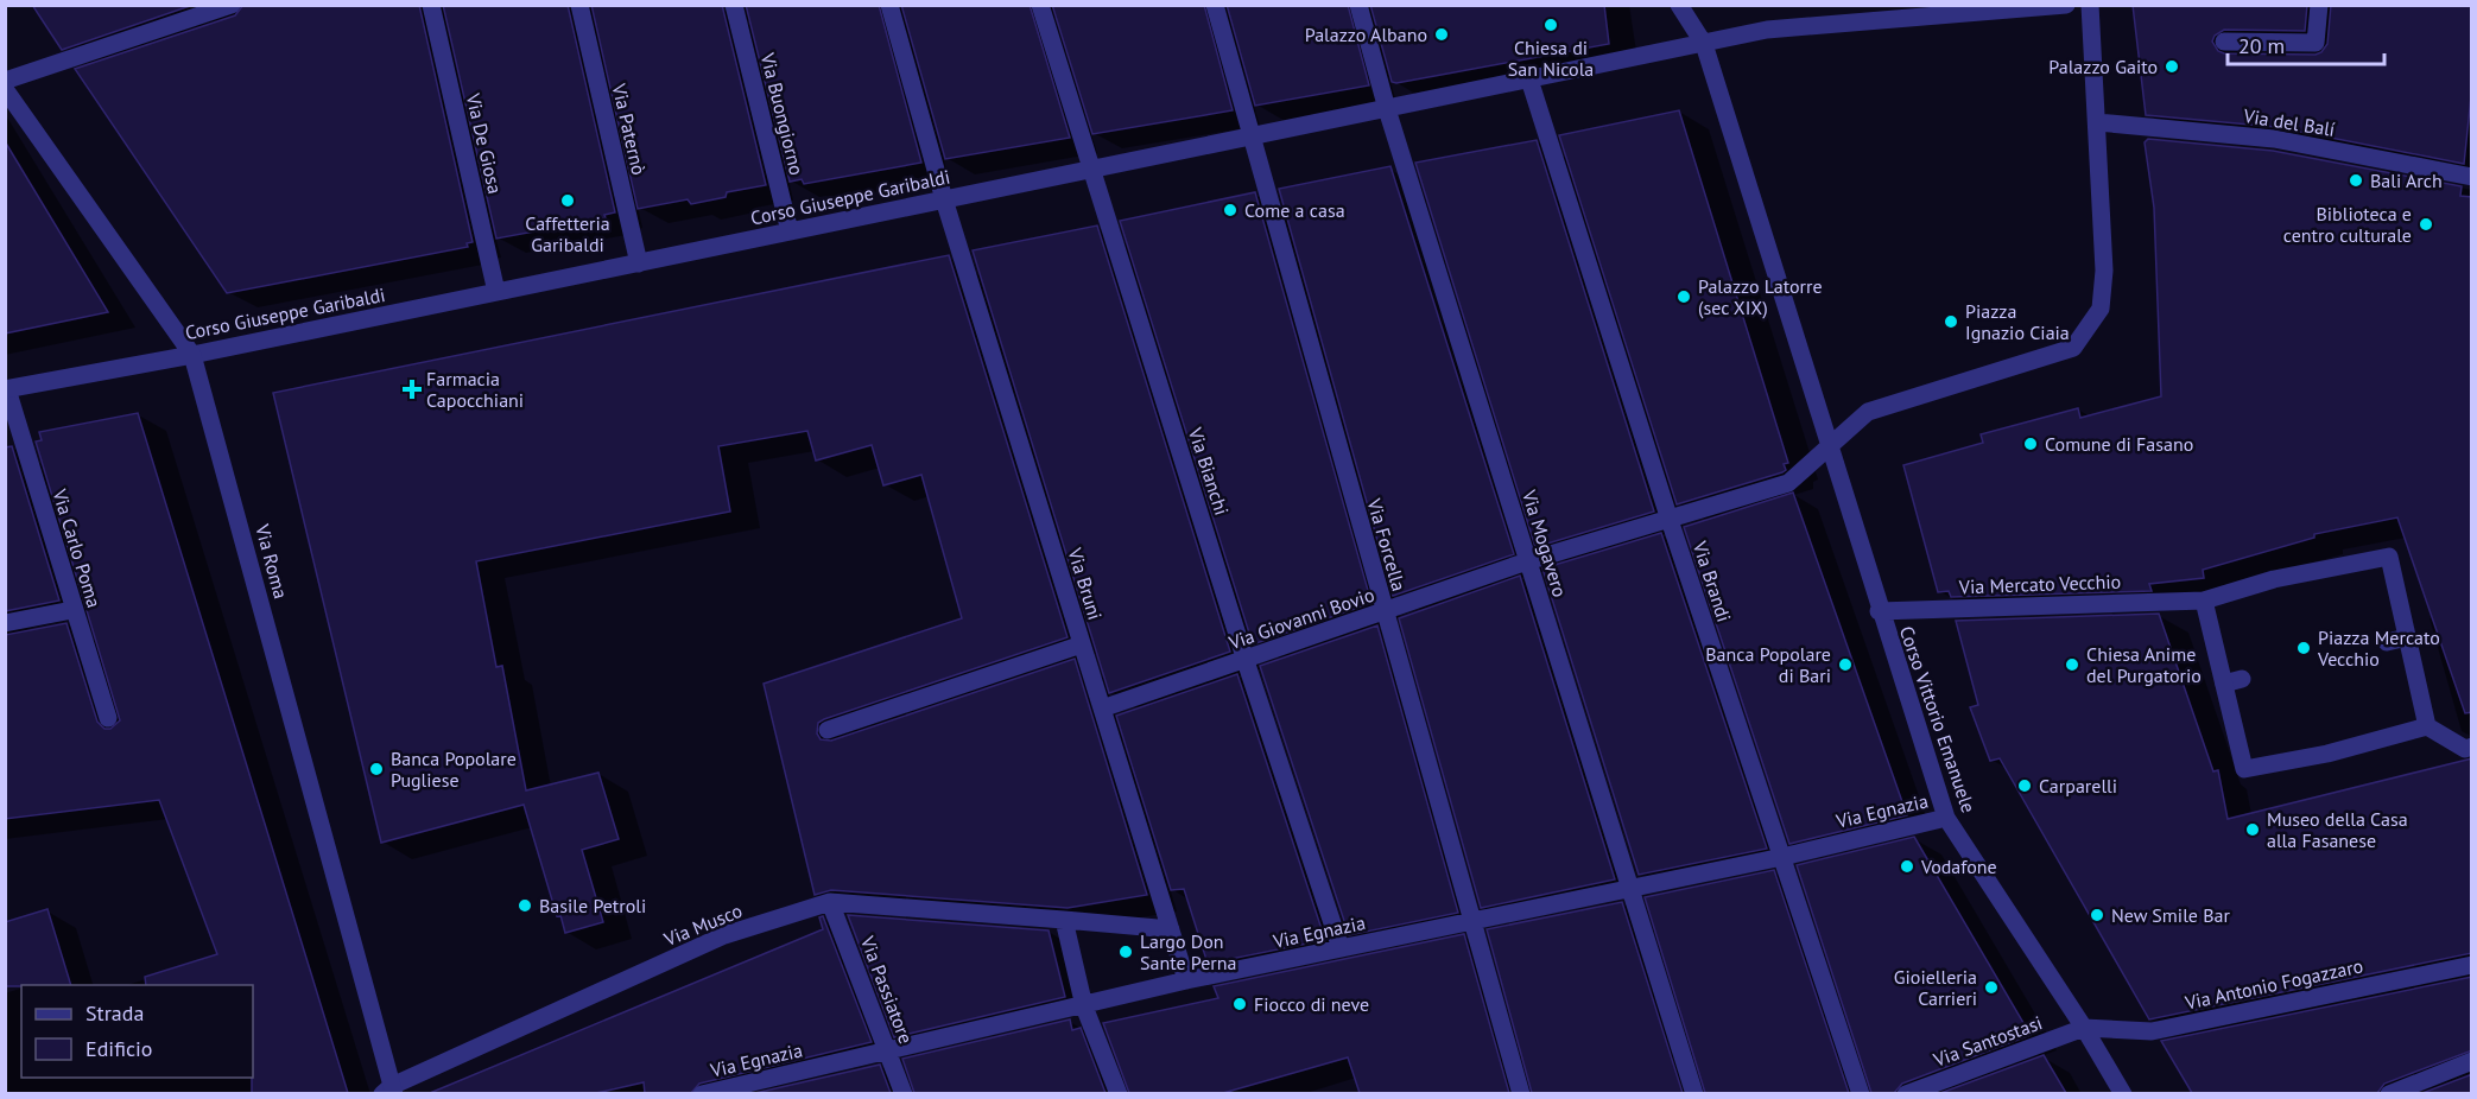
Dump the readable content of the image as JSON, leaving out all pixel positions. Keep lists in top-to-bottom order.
{
  "streets": {
    "street": [
      "Via Buongiorno",
      "Via del Balí",
      "Via Paternò",
      "Via De Giosa",
      "Corso Giuseppe Garibaldi",
      "Via Bianchi",
      "Via Mogavero",
      "Via Forcella",
      "Via Carlo Poma",
      "Via Roma",
      "Via Brandi",
      "Via Bruni",
      "Via Mercato Vecchio",
      "Via Giovanni Bovio",
      "Corso Vittorio Emanuele",
      "Via Egnazia",
      "Via Musco",
      "Via Antonio Fogazzaro",
      "Via Passiatore",
      "Via Santostasi"
    ]
  },
  "crossings": [
    ["Via Buongiorno", "Corso Giuseppe Garibaldi"],
    ["Via Paternò", "Corso Giuseppe Garibaldi"],
    ["Via De Giosa", "Corso Giuseppe Garibaldi"],
    ["Corso Giuseppe Garibaldi", "Via Bianchi"],
    ["Corso Giuseppe Garibaldi", "Via Mogavero"],
    ["Corso Giuseppe Garibaldi", "Via Forcella"],
    ["Corso Giuseppe Garibaldi", "Via Carlo Poma"],
    ["Corso Giuseppe Garibaldi", "Via Roma"],
    ["Corso Giuseppe Garibaldi", "Via Brandi"],
    ["Corso Giuseppe Garibaldi", "Via Bruni"],
    ["Via Bianchi", "Via Giovanni Bovio"],
    ["Via Bianchi", "Via Egnazia"],
    ["Via Mogavero", "Via Giovanni Bovio"],
    ["Via Mogavero", "Via Egnazia"],
    ["Via Forcella", "Via Giovanni Bovio"],
    ["Via Forcella", "Via Egnazia"],
    ["Via Roma", "Via Musco"],
    ["Via Brandi", "Via Giovanni Bovio"],
    ["Via Brandi", "Via Egnazia"],
    ["Via Bruni", "Via Giovanni Bovio"],
    ["Via Bruni", "Via Egnazia"],
    ["Via Mercato Vecchio", "Corso Vittorio Emanuele"],
    ["Via Giovanni Bovio", "Corso Vittorio Emanuele"],
    ["Corso Vittorio Emanuele", "Via Egnazia"],
    ["Corso Vittorio Emanuele", "Via Antonio Fogazzaro"],
    ["Corso Vittorio Emanuele", "Via Santostasi"],
    ["Via Egnazia", "Via Passiatore"],
    ["Via Musco", "Via Passiatore"],
    ["Via Antonio Fogazzaro", "Via Santostasi"]
  ],
  "places": {
    "other": [
      "Chiesa di San Nicola",
      "Palazzo Albano",
      "Palazzo Gaito",
      "Bali Arch",
      "Caffetteria Garibaldi",
      "Come a casa",
      "Biblioteca e centro culturale",
      "Palazzo Latorre (sec XIX)",
      "Piazza Ignazio Ciaia",
      "Comune di Fasano",
      "Piazza Mercato Vecchio",
      "Banca Popolare di Bari",
      "Chiesa Anime del Purgatorio",
      "Banca Popolare Pugliese",
      "Carparelli",
      "Museo della Casa alla Fasanese",
      "Vodafone",
      "Basile Petroli",
      "New Smile Bar",
      "Largo Don Sante Perna",
      "Gioielleria Carrieri",
      "Fiocco di neve"
    ],
    "health": ["Farmacia Capocchiani"]
  },
  "legend": ["Strada", "Edificio"],
  "scale_bar": "20 m"
}
